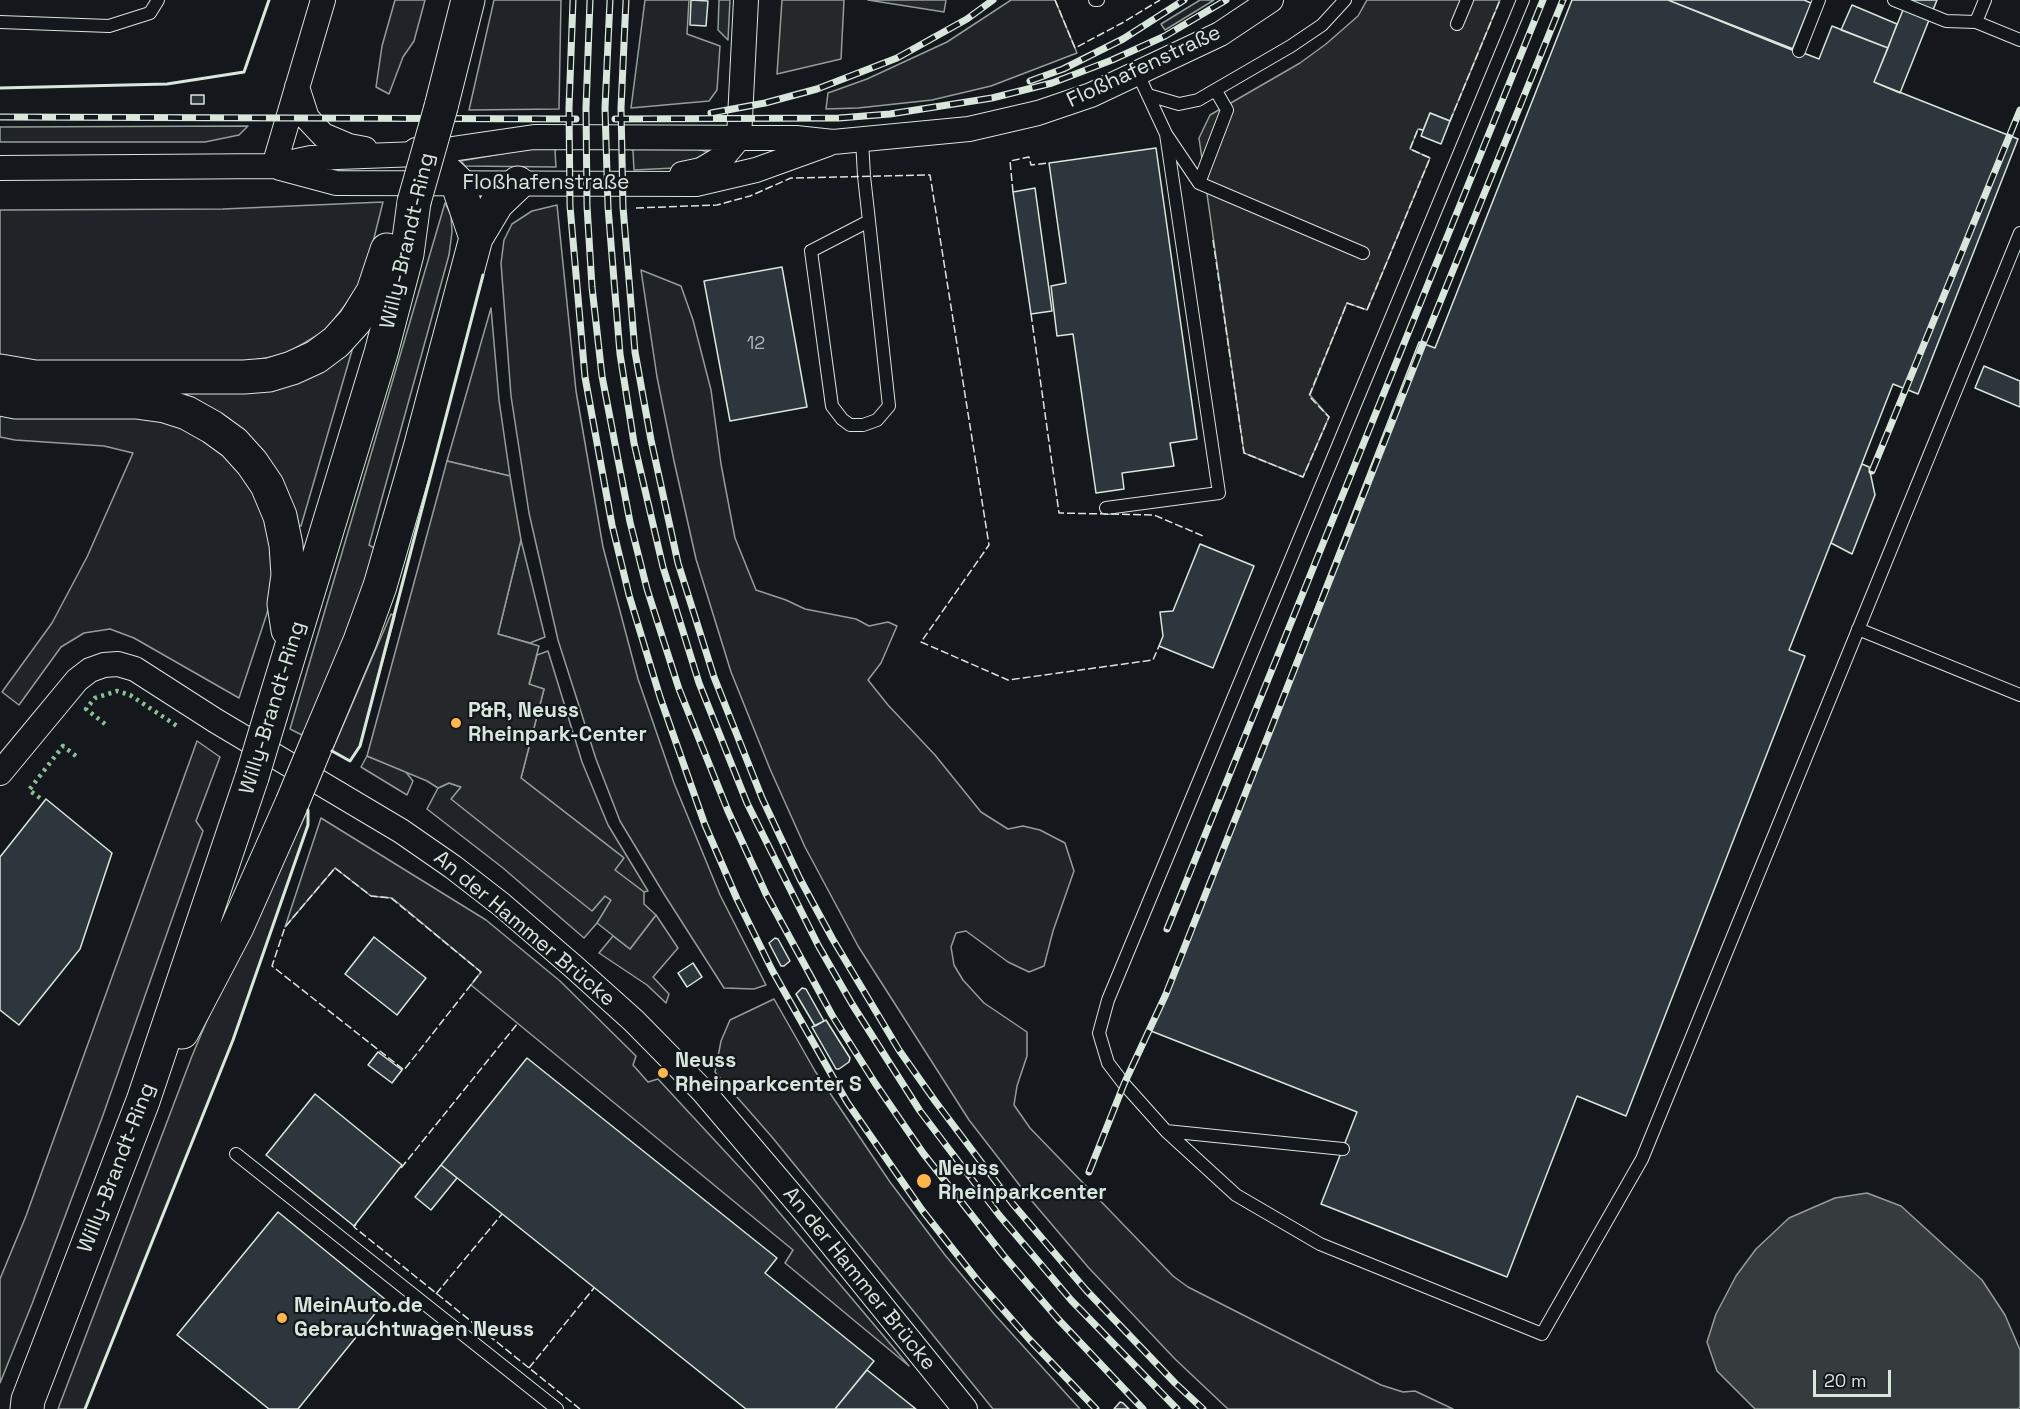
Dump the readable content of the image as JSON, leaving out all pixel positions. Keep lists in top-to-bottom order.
{
  "streets": {
    "main road": ["Willy-Brandt-Ring"],
    "street": ["Floßhafenstraße", "An der Hammer Brücke"]
  },
  "places": [
    "P&R, Neuss Rheinpark-Center",
    "Neuss Rheinparkcenter S",
    "Neuss Rheinparkcenter",
    "MeinAuto.de Gebrauchtwagen Neuss"
  ],
  "house_numbers": ["12"],
  "scale_bar": "20 m"
}
